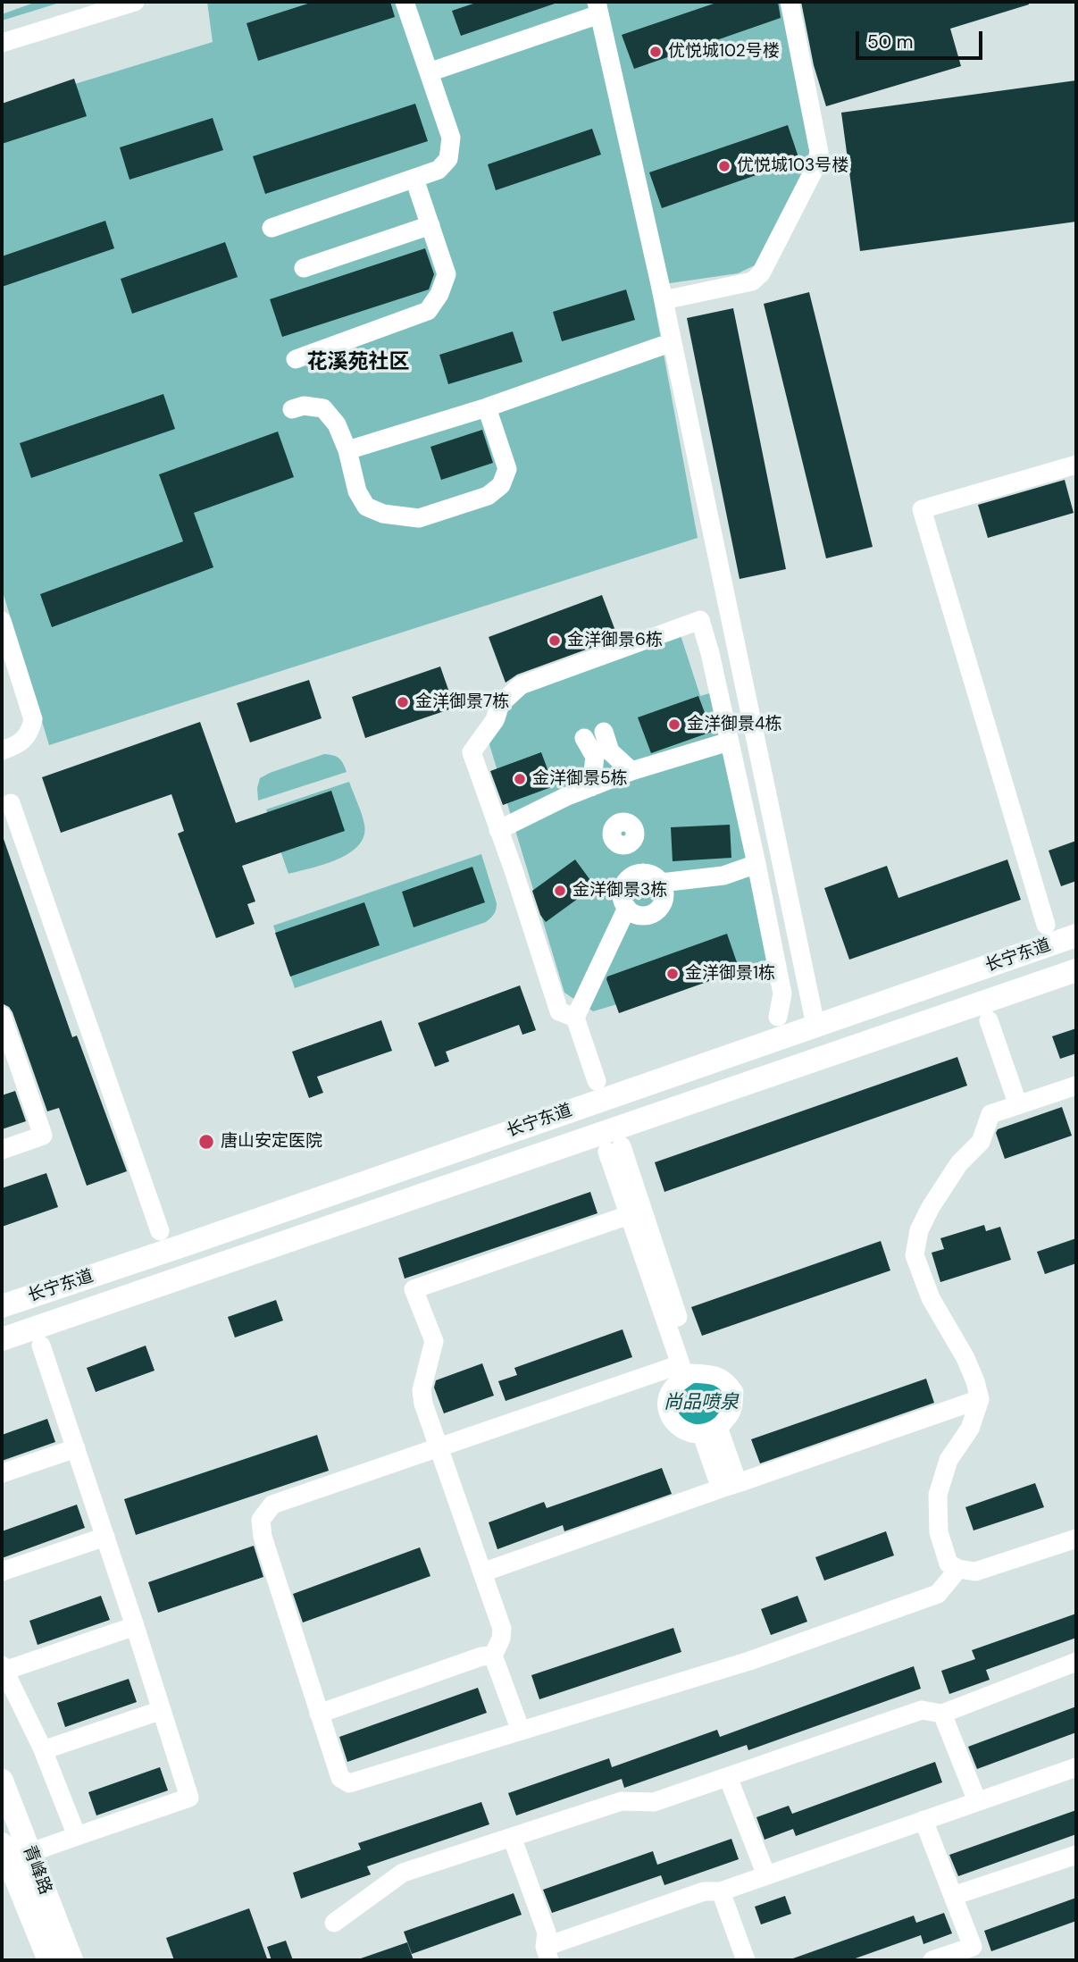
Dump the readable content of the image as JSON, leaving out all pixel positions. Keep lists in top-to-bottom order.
{
  "streets": {
    "main road": ["长宁东道", "青峰路"]
  },
  "districts": ["花溪苑社区"],
  "water": ["尚品喷泉"],
  "places": [
    "优悦城102号楼",
    "优悦城103号楼",
    "金洋御景6栋",
    "金洋御景7栋",
    "金洋御景4栋",
    "金洋御景5栋",
    "金洋御景3栋",
    "金洋御景1栋",
    "唐山安定医院"
  ],
  "scale_bar": "50 m"
}
